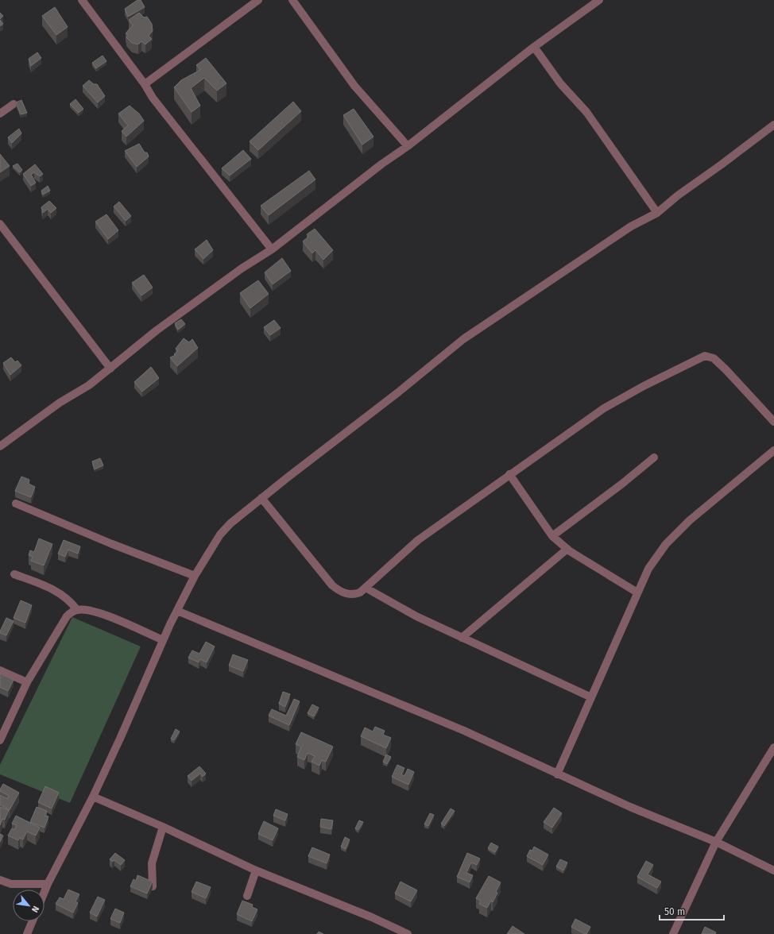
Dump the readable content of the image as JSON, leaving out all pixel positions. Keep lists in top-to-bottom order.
{
  "scale_bar": "50 m",
  "north": "bottom right"
}
